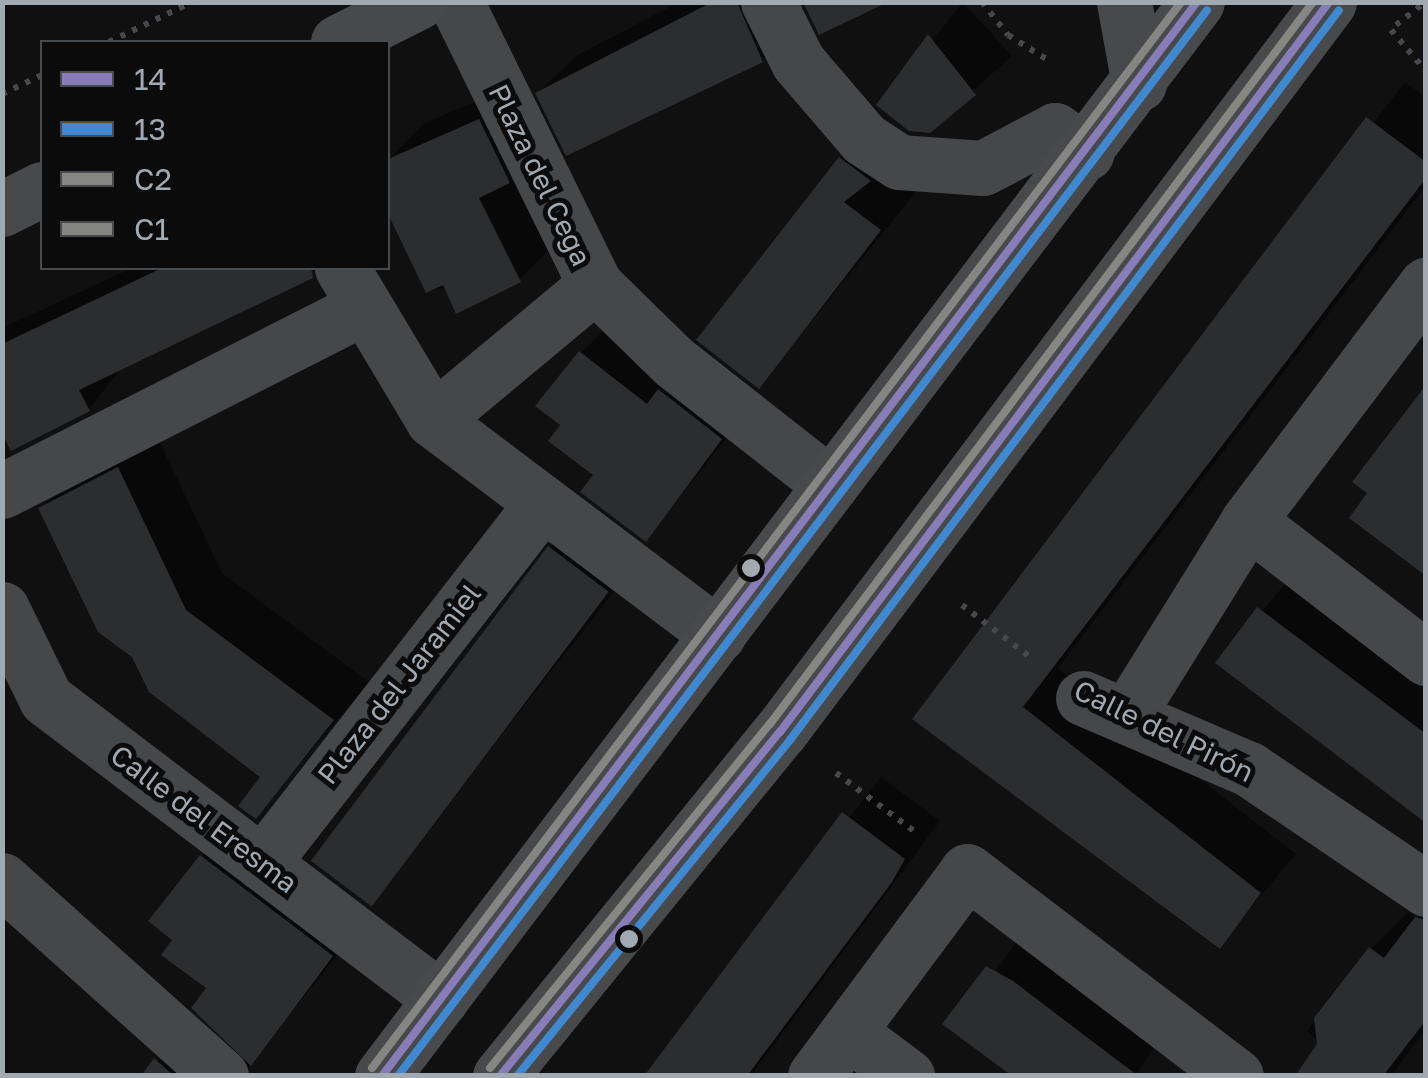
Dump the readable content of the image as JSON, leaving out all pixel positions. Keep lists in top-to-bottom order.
{
  "streets": {
    "street": [
      "Plaza del Cega",
      "Plaza del Jaramiel",
      "Calle del Pirón",
      "Calle del Eresma"
    ]
  },
  "crossings": [
    ["Plaza del Jaramiel", "Calle del Eresma"]
  ],
  "lines": [
    "transit line 14",
    "transit line C2",
    "transit line C1",
    "transit line 13"
  ],
  "legend": [
    "14",
    "13",
    "C2",
    "C1"
  ]
}
